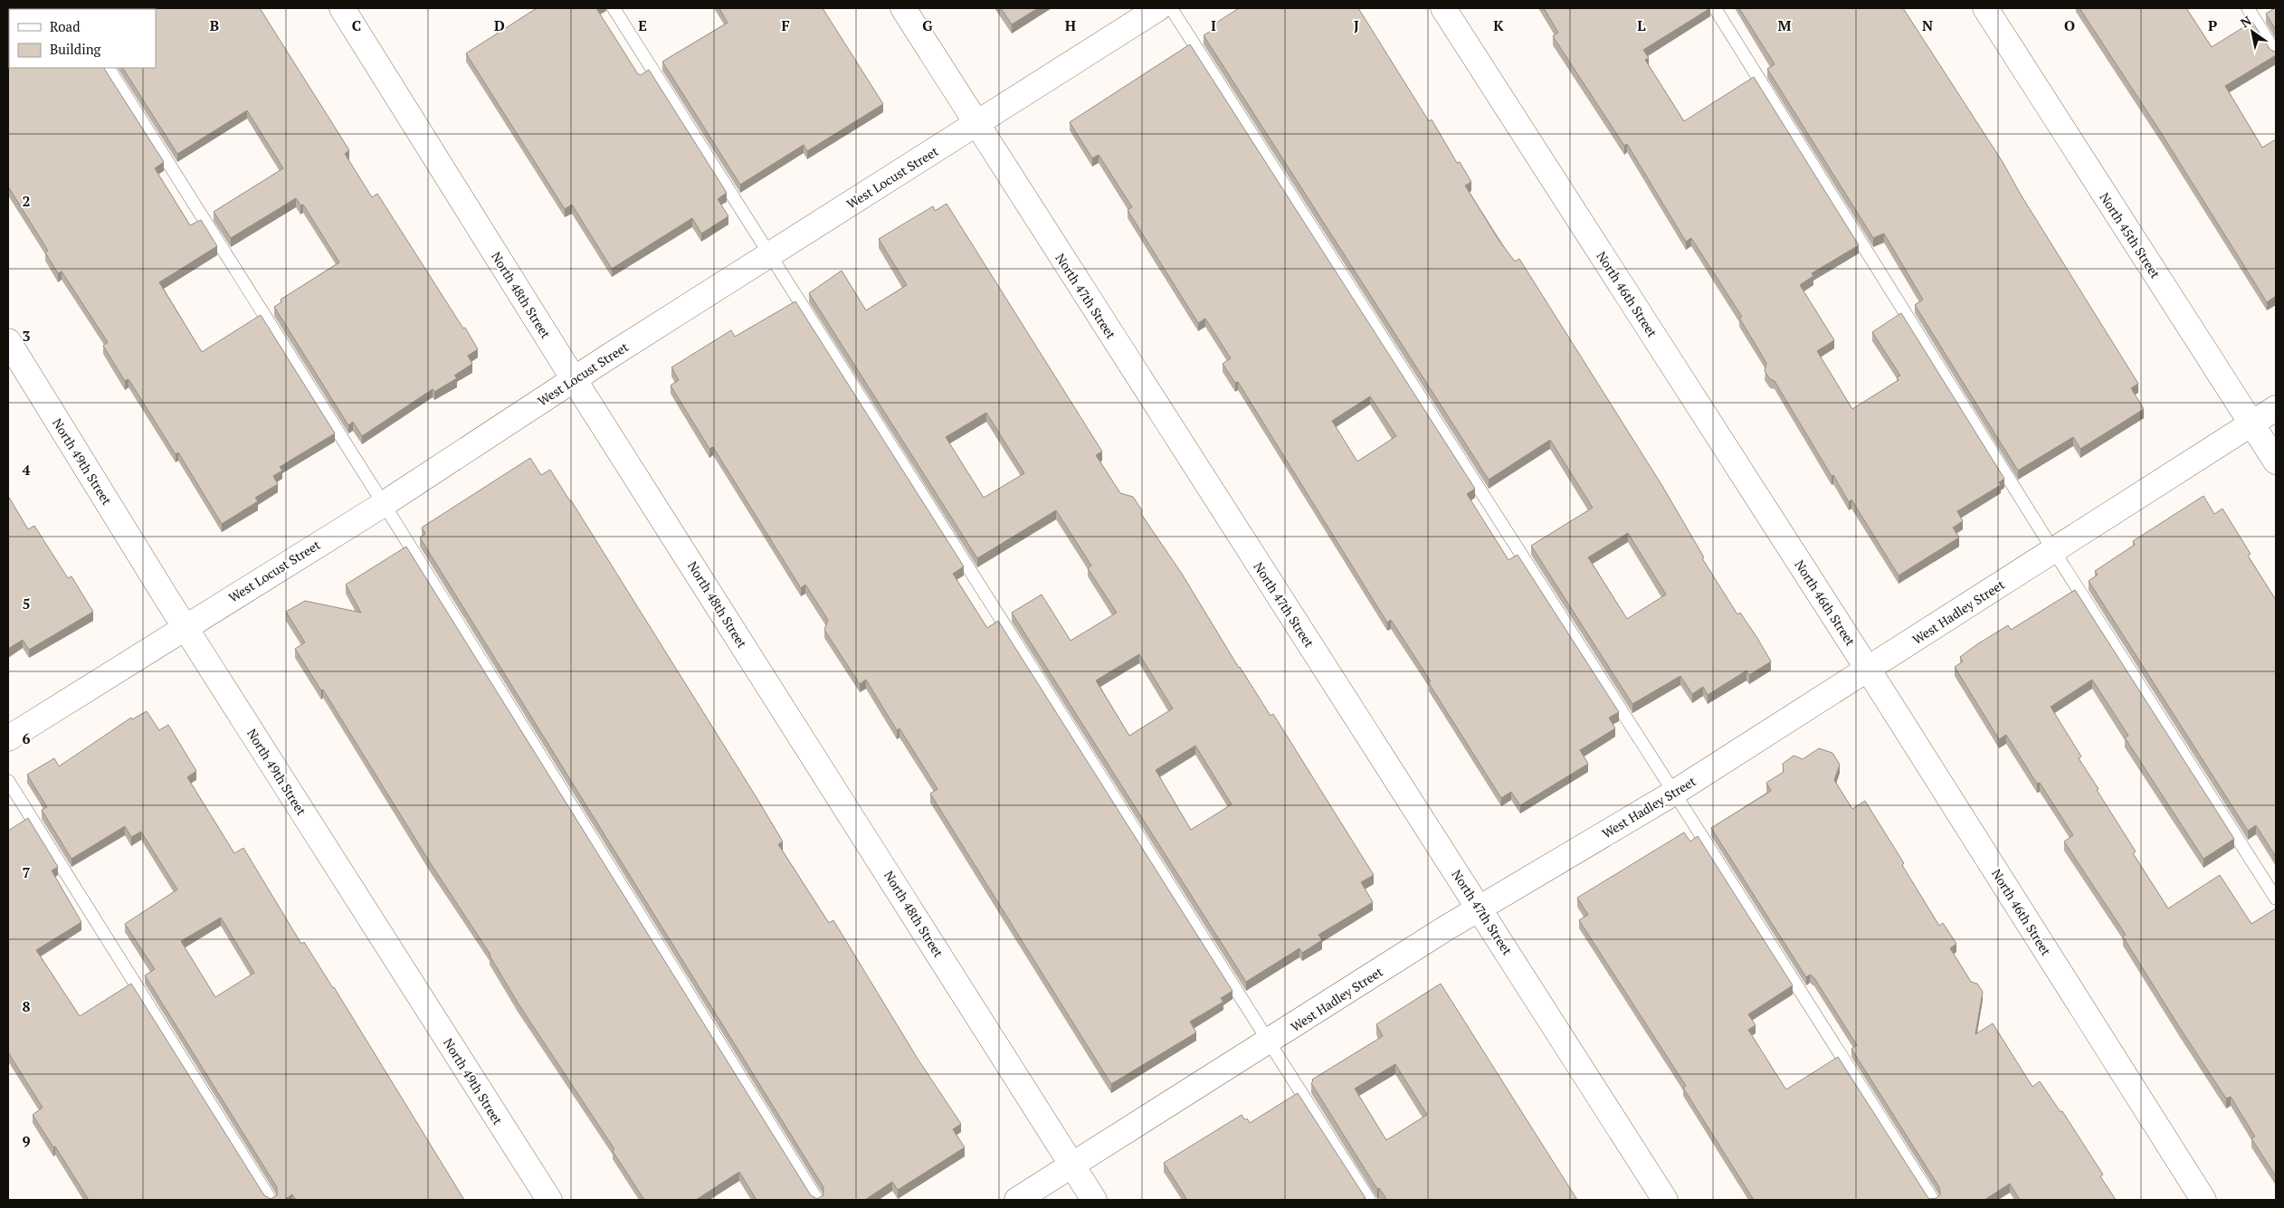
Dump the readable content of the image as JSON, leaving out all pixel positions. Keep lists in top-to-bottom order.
{
  "streets": {
    "street": [
      "West Locust Street",
      "North 45th Street",
      "North 46th Street",
      "North 48th Street",
      "North 47th Street",
      "North 49th Street",
      "West Hadley Street"
    ]
  },
  "crossings": [
    ["West Locust Street", "North 48th Street"],
    ["West Locust Street", "North 47th Street"],
    ["West Locust Street", "North 49th Street"],
    ["North 45th Street", "West Hadley Street"],
    ["North 46th Street", "West Hadley Street"],
    ["North 48th Street", "West Hadley Street"],
    ["North 47th Street", "West Hadley Street"]
  ],
  "legend": ["Road", "Building"],
  "north": "top left",
  "grid": {
    "columns": [
      "B",
      "C",
      "D",
      "E",
      "F",
      "G",
      "H",
      "I",
      "J",
      "K",
      "L",
      "M",
      "N",
      "O",
      "P"
    ],
    "rows": [
      "2",
      "3",
      "4",
      "5",
      "6",
      "7",
      "8",
      "9"
    ]
  }
}
